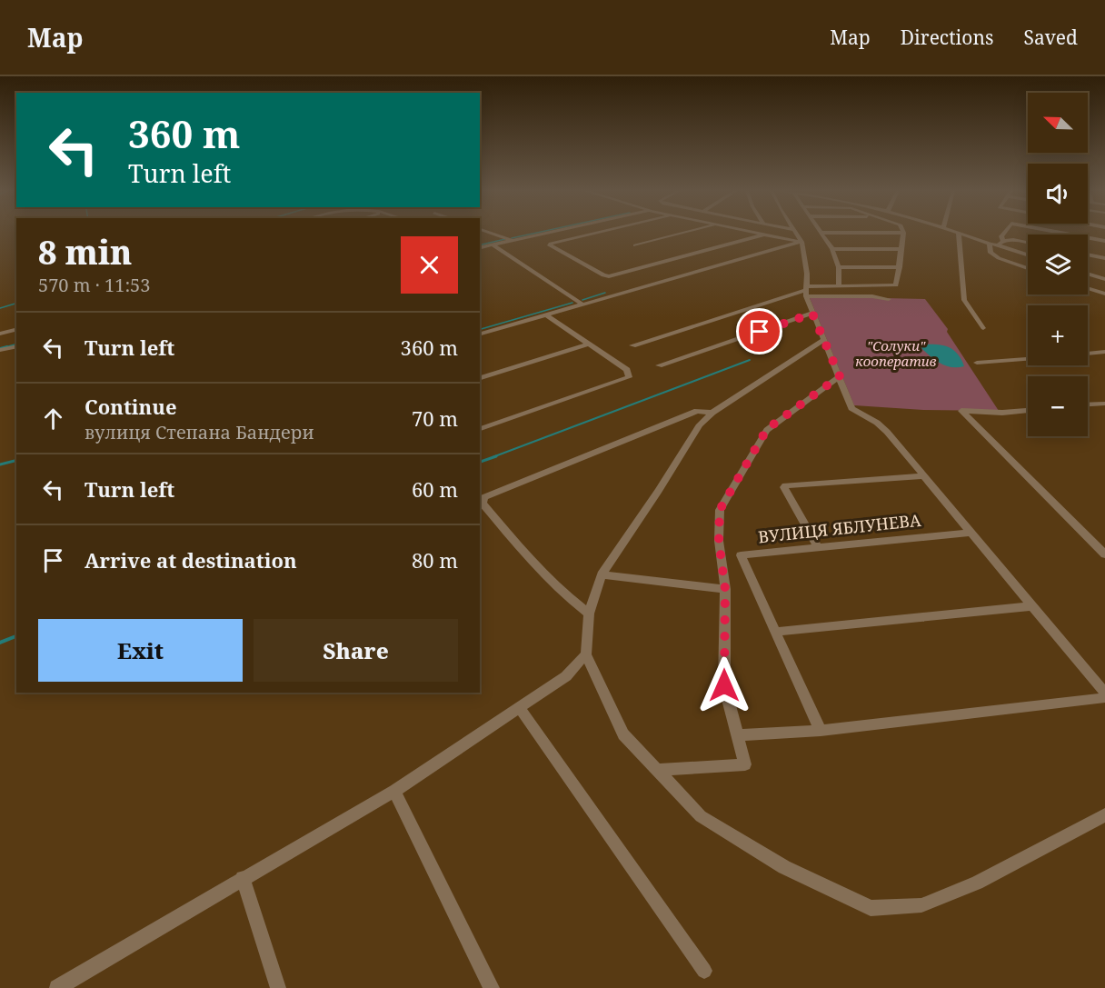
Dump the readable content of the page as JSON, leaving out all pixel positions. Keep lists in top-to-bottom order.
{
  "streets": {
    "street": ["ВУЛИЦЯ ЯБЛУНЕВА"]
  },
  "parks": ["\"Солуки\" кооператив"],
  "north": "top left",
  "page": {
    "header": "Map",
    "nav": ["Map", "Directions", "Saved"],
    "map_buttons": ["+", "−"],
    "turn": ["360 m", "Turn left"],
    "heading": ["8 min", "570 m · 11:53"],
    "list": [
      {
        "name": "Turn left",
        "value": "360 m"
      },
      {
        "name": "Continue",
        "note": "вулиця Степана Бандери",
        "value": "70 m"
      },
      {
        "name": "Turn left",
        "value": "60 m"
      },
      {
        "name": "Arrive at destination",
        "value": "80 m"
      }
    ],
    "buttons": ["Exit", "Share"]
  }
}
